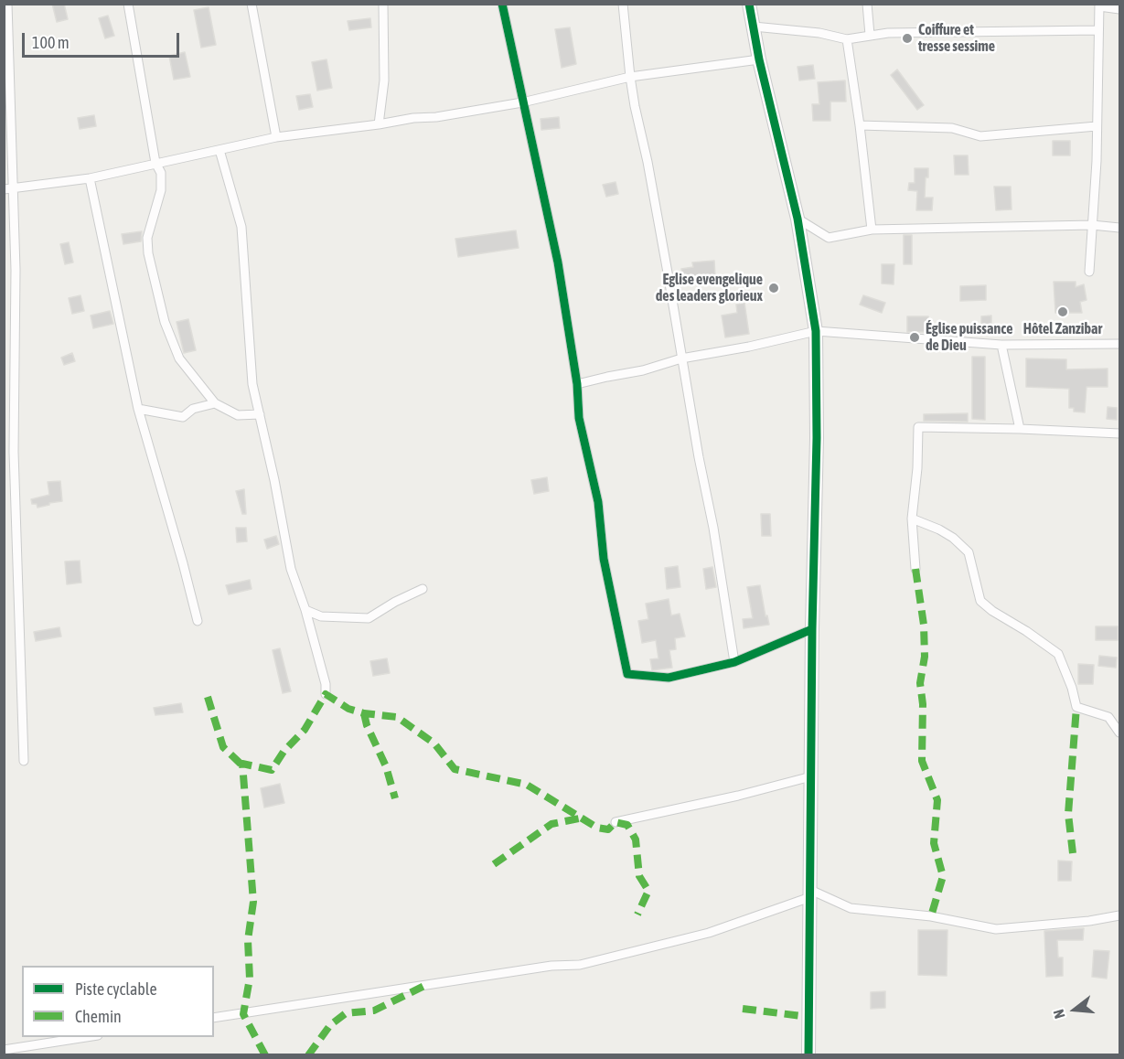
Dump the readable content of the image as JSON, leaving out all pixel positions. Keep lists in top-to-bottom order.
{
  "places": [
    "Coiffure et tresse sessime",
    "Eglise evengelique des leaders glorieux",
    "Hôtel Zanzibar",
    "Église puissance de Dieu"
  ],
  "legend": ["Piste cyclable", "Chemin"],
  "scale_bar": "100 m",
  "north": "left"
}
